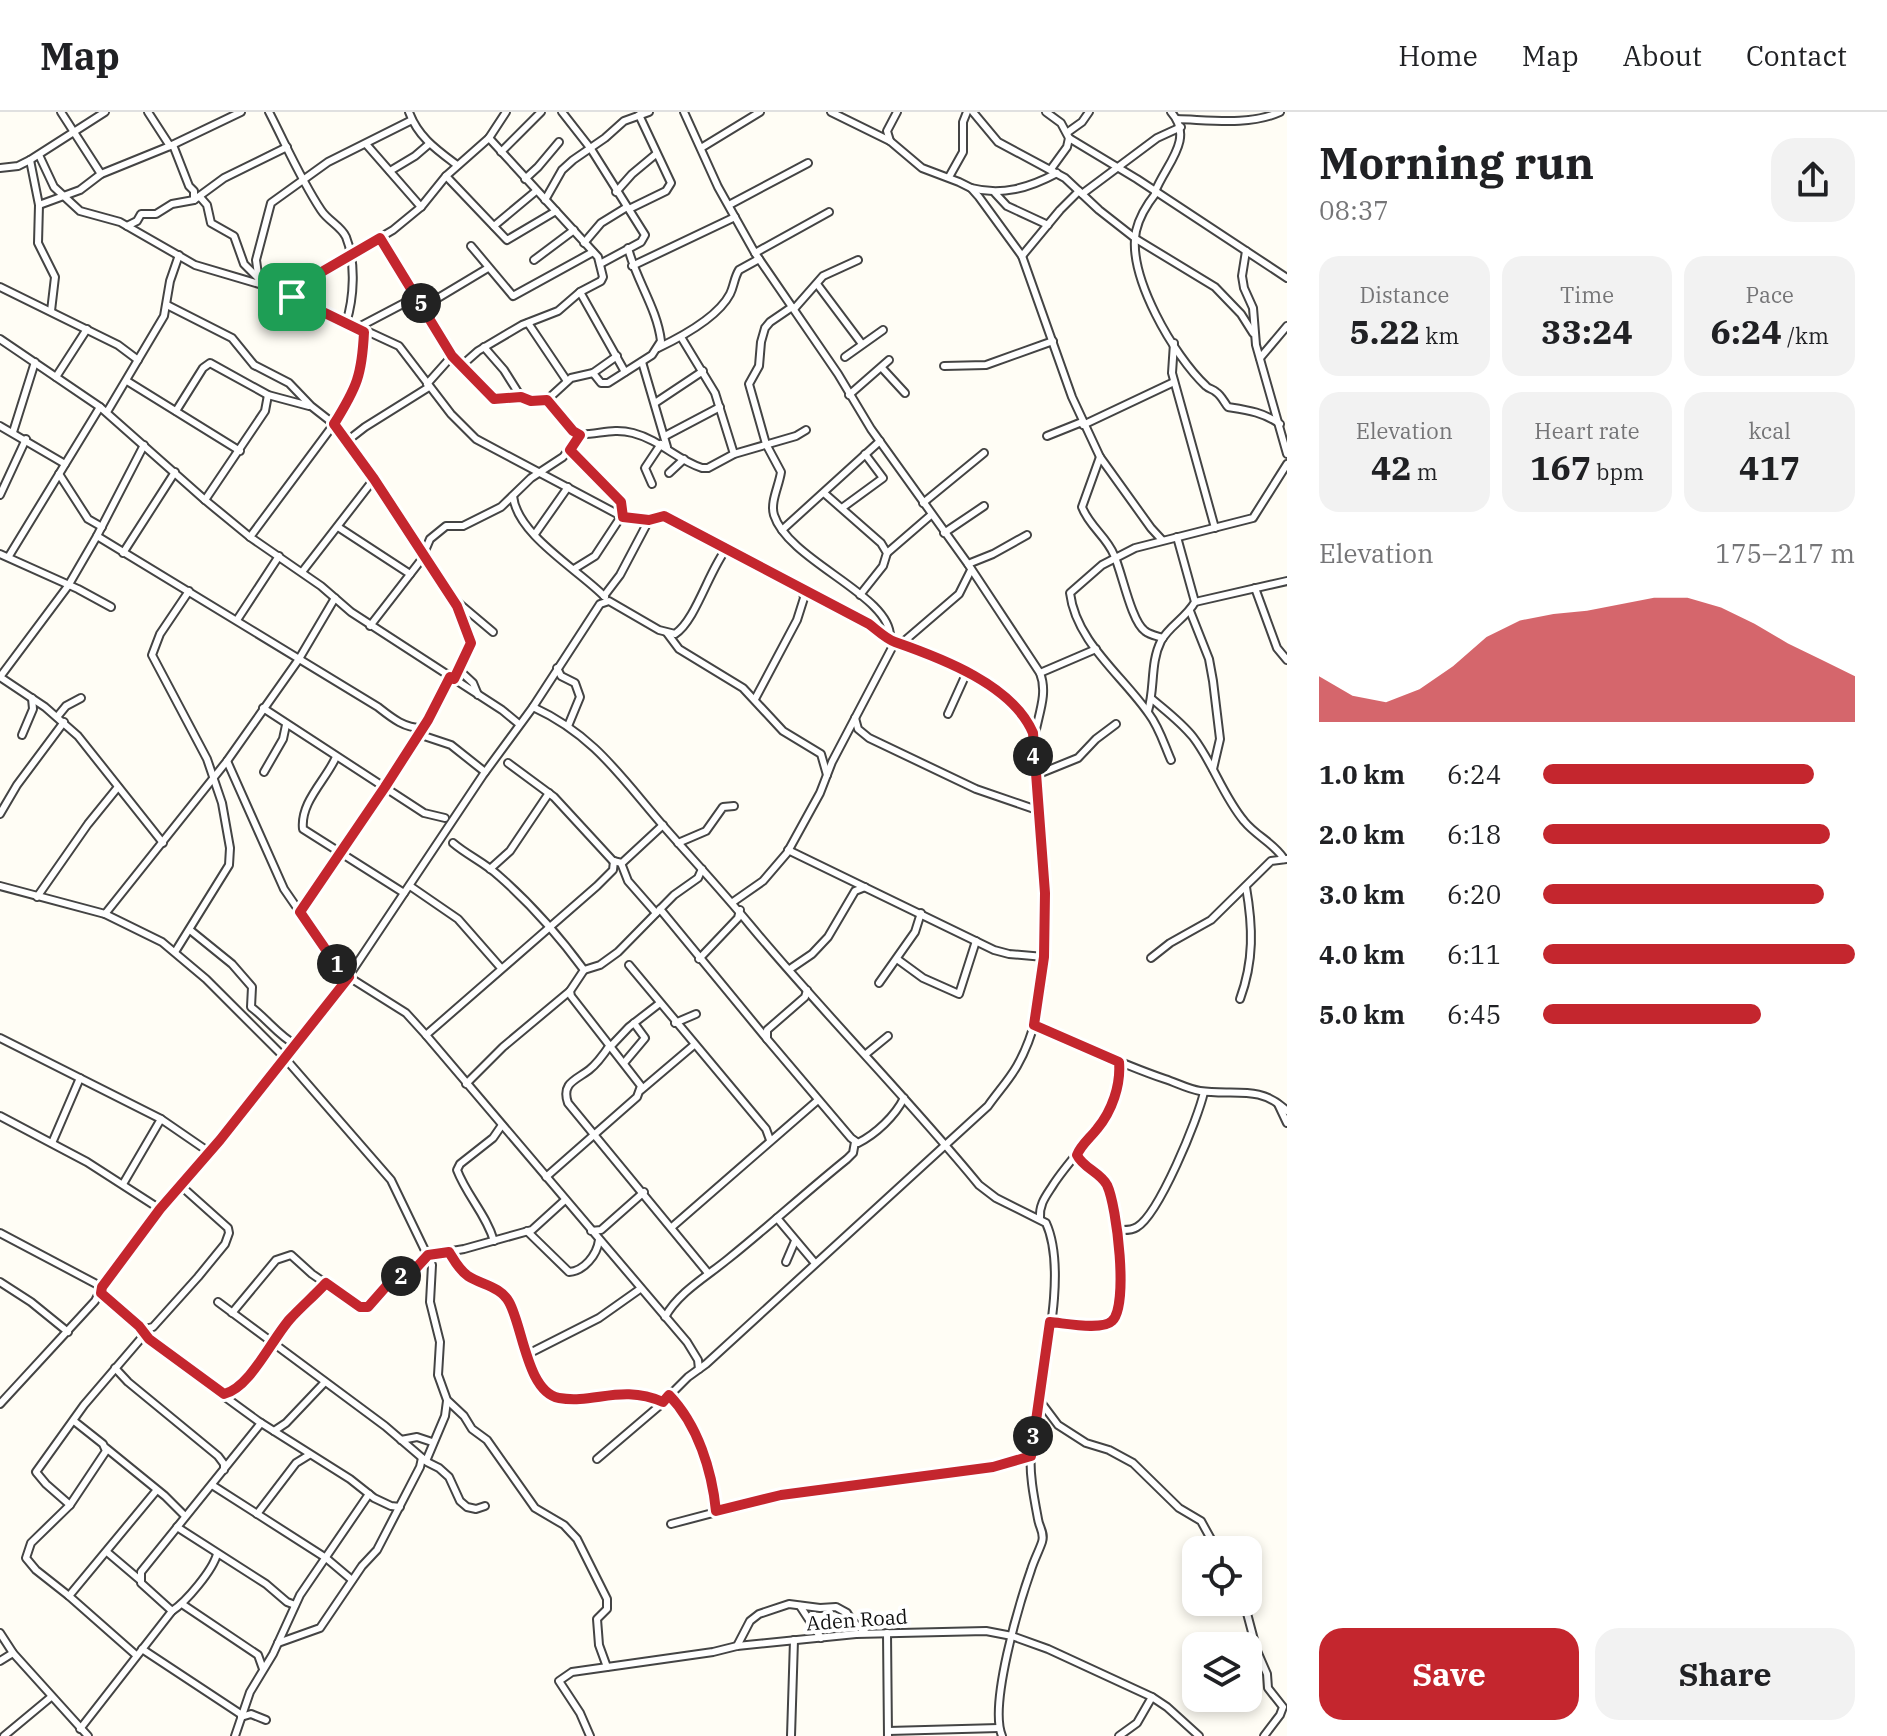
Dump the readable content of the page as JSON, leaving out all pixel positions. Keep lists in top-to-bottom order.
{
  "streets": {
    "street": ["Aden Road"]
  },
  "page": {
    "header": "Map",
    "nav": [
      "Home",
      "Map",
      "About",
      "Contact"
    ],
    "heading": ["Morning run", "08:37"],
    "stats": [
      ["Distance", "5.22 km"],
      ["Time", "33:24"],
      ["Pace", "6:24 /km"],
      ["Elevation", "42 m"],
      ["Heart rate", "167 bpm"],
      ["kcal", "417"]
    ],
    "pins": [
      "5",
      "4",
      "1",
      "2",
      "3"
    ],
    "chart": ["Elevation", "175–217 m"],
    "list": [
      {
        "name": "1.0 km",
        "note": "6:24"
      },
      {
        "name": "2.0 km",
        "note": "6:18"
      },
      {
        "name": "3.0 km",
        "note": "6:20"
      },
      {
        "name": "4.0 km",
        "note": "6:11"
      },
      {
        "name": "5.0 km",
        "note": "6:45"
      }
    ],
    "buttons": ["Save", "Share"]
  }
}
